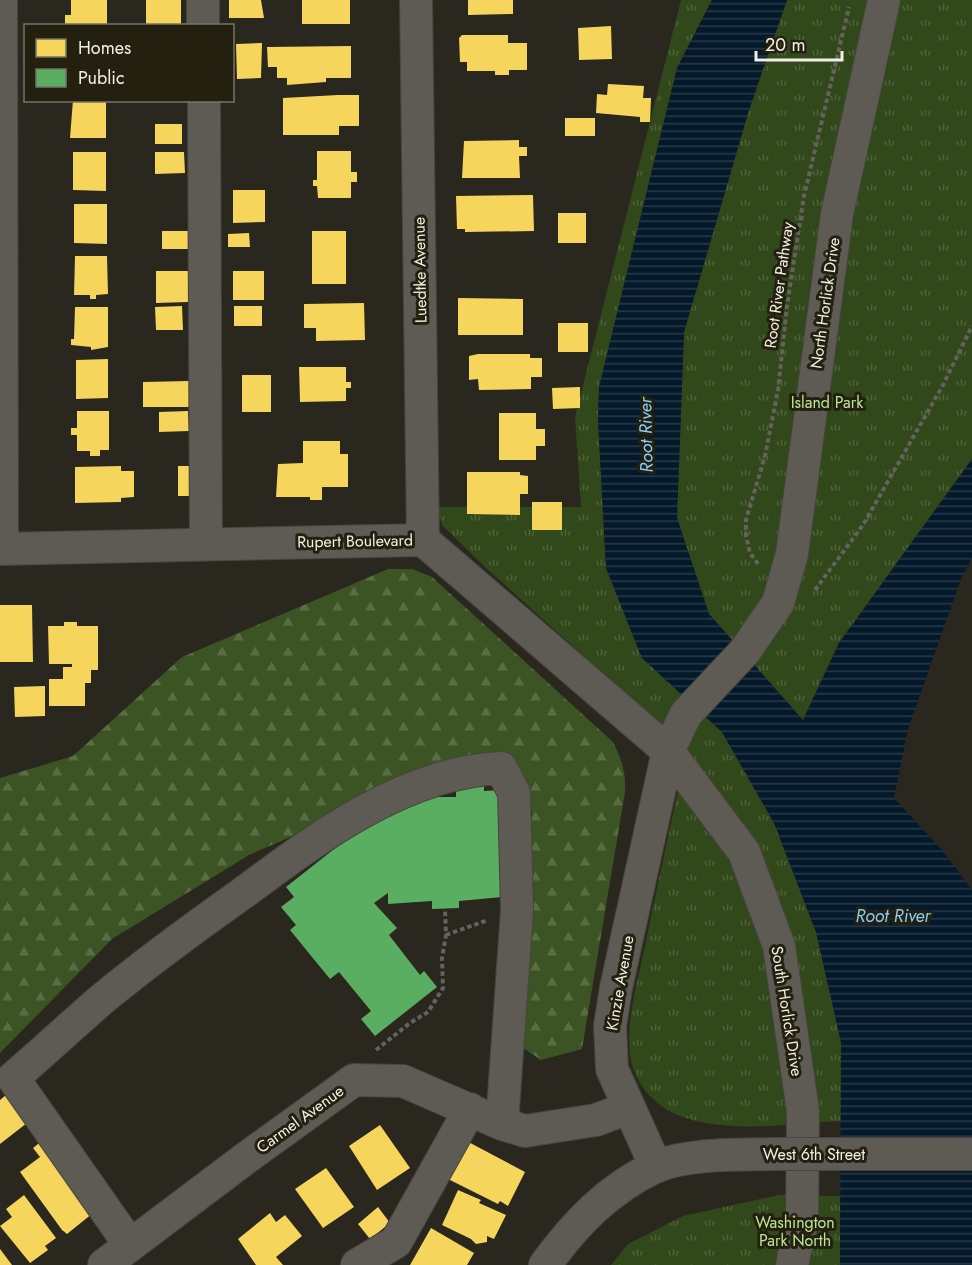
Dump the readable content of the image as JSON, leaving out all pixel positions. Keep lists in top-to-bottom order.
{
  "streets": {
    "street": [
      "Luedtke Avenue",
      "North Horlick Drive",
      "Rupert Boulevard",
      "Kinzie Avenue",
      "South Horlick Drive",
      "Carmel Avenue",
      "West 6th Street"
    ],
    "path": ["Root River Pathway"]
  },
  "crossings": [
    ["Luedtke Avenue", "Rupert Boulevard"],
    ["North Horlick Drive", "Rupert Boulevard"],
    ["North Horlick Drive", "Kinzie Avenue"],
    ["North Horlick Drive", "South Horlick Drive"],
    ["Rupert Boulevard", "Kinzie Avenue"],
    ["Rupert Boulevard", "South Horlick Drive"],
    ["Kinzie Avenue", "South Horlick Drive"],
    ["Kinzie Avenue", "Carmel Avenue"],
    ["Kinzie Avenue", "West 6th Street"]
  ],
  "water": ["Root River"],
  "parks": ["Island Park", "Washington Park North"],
  "legend": ["Homes", "Public"],
  "scale_bar": "20 m"
}
